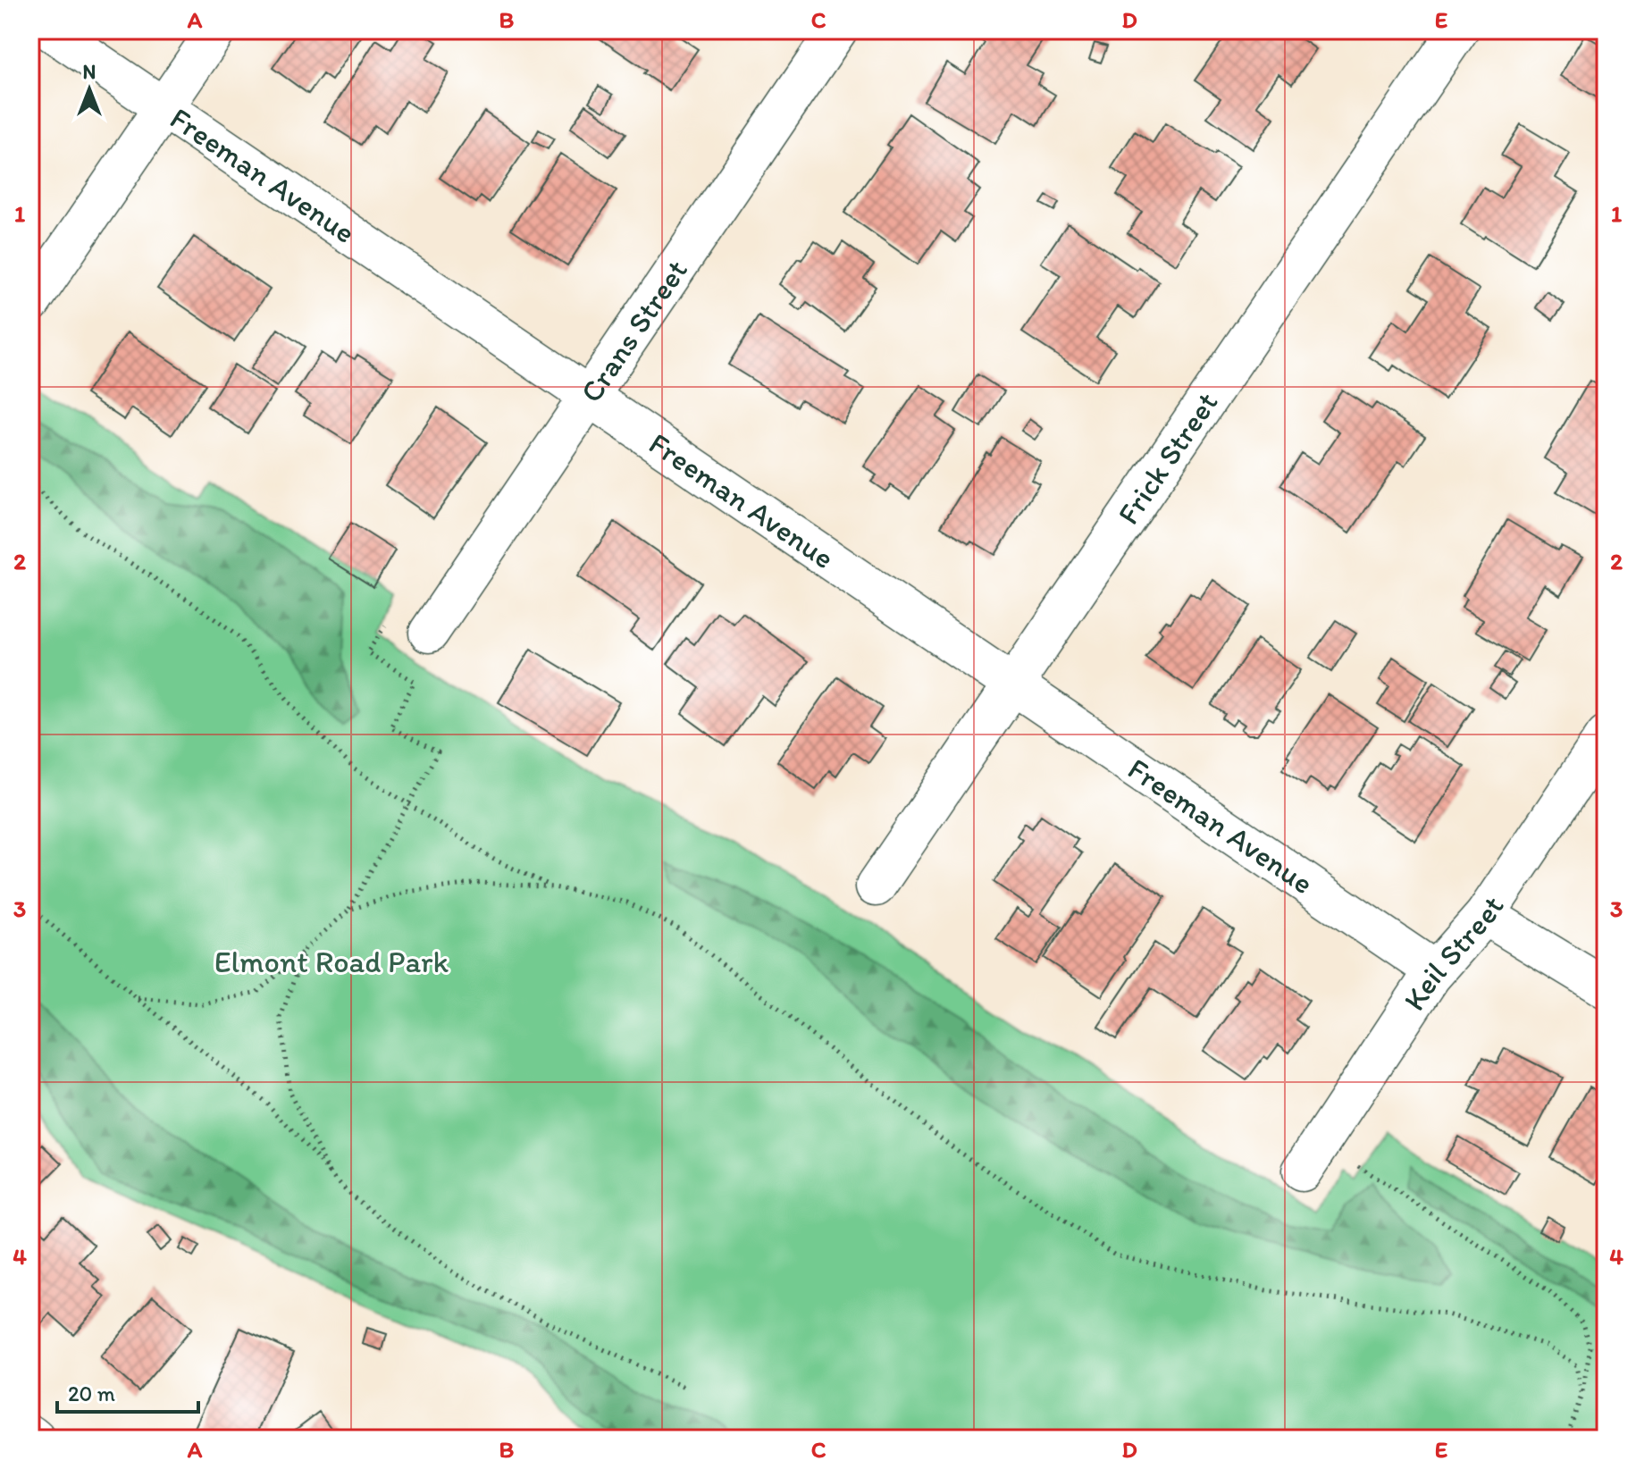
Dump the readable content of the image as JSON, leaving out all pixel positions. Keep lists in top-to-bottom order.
{
  "streets": {
    "street": [
      "Freeman Avenue",
      "Crans Street",
      "Frick Street",
      "Keil Street"
    ]
  },
  "crossings": [
    ["Freeman Avenue", "Crans Street"],
    ["Freeman Avenue", "Frick Street"],
    ["Freeman Avenue", "Keil Street"]
  ],
  "parks": ["Elmont Road Park"],
  "scale_bar": "20 m",
  "north": "top",
  "grid": {
    "columns": [
      "A",
      "B",
      "C",
      "D",
      "E"
    ],
    "rows": [
      "1",
      "2",
      "3",
      "4"
    ]
  }
}
